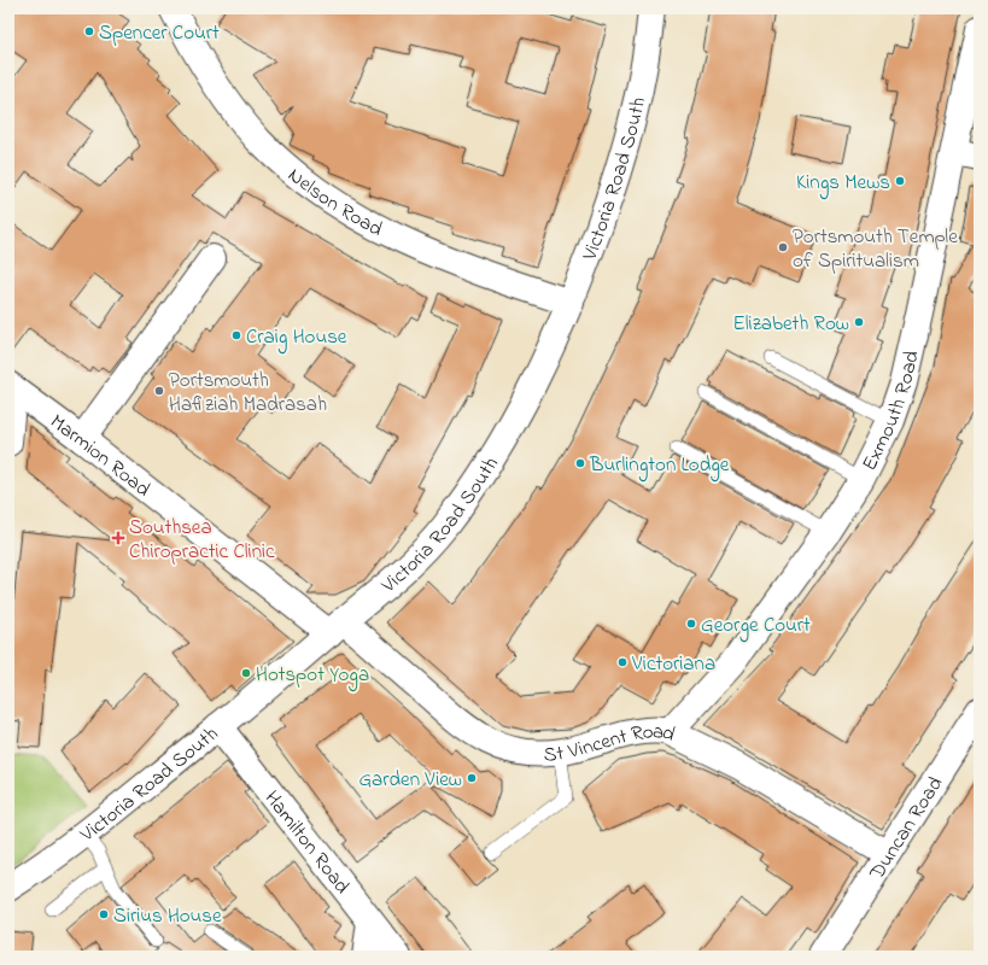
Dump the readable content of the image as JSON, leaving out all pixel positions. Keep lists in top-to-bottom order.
{
  "streets": {
    "street": [
      "Victoria Road South",
      "Nelson Road",
      "Exmouth Road",
      "Marmion Road",
      "St Vincent Road",
      "Duncan Road",
      "Hamilton Road"
    ]
  },
  "crossings": [
    ["Victoria Road South", "Nelson Road"],
    ["Victoria Road South", "Marmion Road"],
    ["Victoria Road South", "St Vincent Road"],
    ["Victoria Road South", "Hamilton Road"],
    ["Exmouth Road", "St Vincent Road"],
    ["Marmion Road", "St Vincent Road"],
    ["St Vincent Road", "Duncan Road"]
  ],
  "places": {
    "other": [
      "Spencer Court",
      "Kings Mews",
      "Portsmouth Temple of Spiritualism",
      "Elizabeth Row",
      "Craig House",
      "Portsmouth Hafiziah Madrasah",
      "Burlington Lodge",
      "George Court",
      "Victoriana",
      "Hotspot Yoga",
      "Garden View",
      "Sirius House"
    ],
    "health": ["Southsea Chiropractic Clinic"]
  }
}
